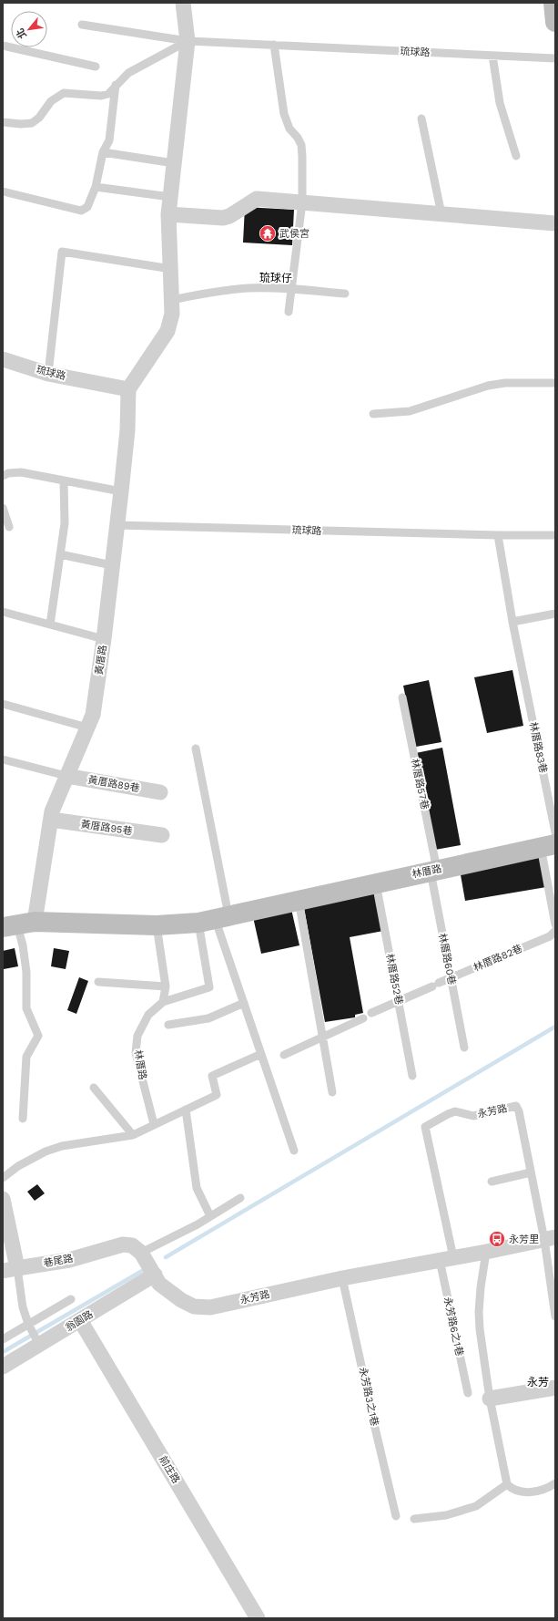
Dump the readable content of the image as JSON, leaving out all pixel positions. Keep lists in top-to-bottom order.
{
  "streets": {
    "street": [
      "琉球路",
      "黃厝路",
      "黃厝路89巷",
      "黃厝路95巷",
      "林厝路",
      "永芳路",
      "巷尾路",
      "翁園路",
      "前庄路"
    ],
    "lane": [
      "林厝路83巷",
      "林厝路57巷",
      "林厝路82巷",
      "林厝路60巷",
      "林厝路52巷",
      "永芳路6之1巷",
      "永芳路3之1巷"
    ]
  },
  "crossings": [
    ["琉球路", "黃厝路"],
    ["黃厝路", "黃厝路89巷"],
    ["黃厝路", "黃厝路95巷"],
    ["黃厝路", "林厝路"],
    ["林厝路57巷", "林厝路"],
    ["林厝路57巷", "林厝路60巷"],
    ["林厝路", "林厝路60巷"],
    ["林厝路", "林厝路52巷"],
    ["林厝路82巷", "林厝路60巷"],
    ["林厝路82巷", "林厝路52巷"],
    ["永芳路", "翁園路"],
    ["永芳路", "永芳路6之1巷"],
    ["永芳路", "永芳路3之1巷"],
    ["翁園路", "前庄路"]
  ],
  "districts": ["琉球仔", "永芳"],
  "places": {
    "temple": ["武侯宮"],
    "bus stop": ["永芳里"]
  },
  "north": "bottom left"
}
